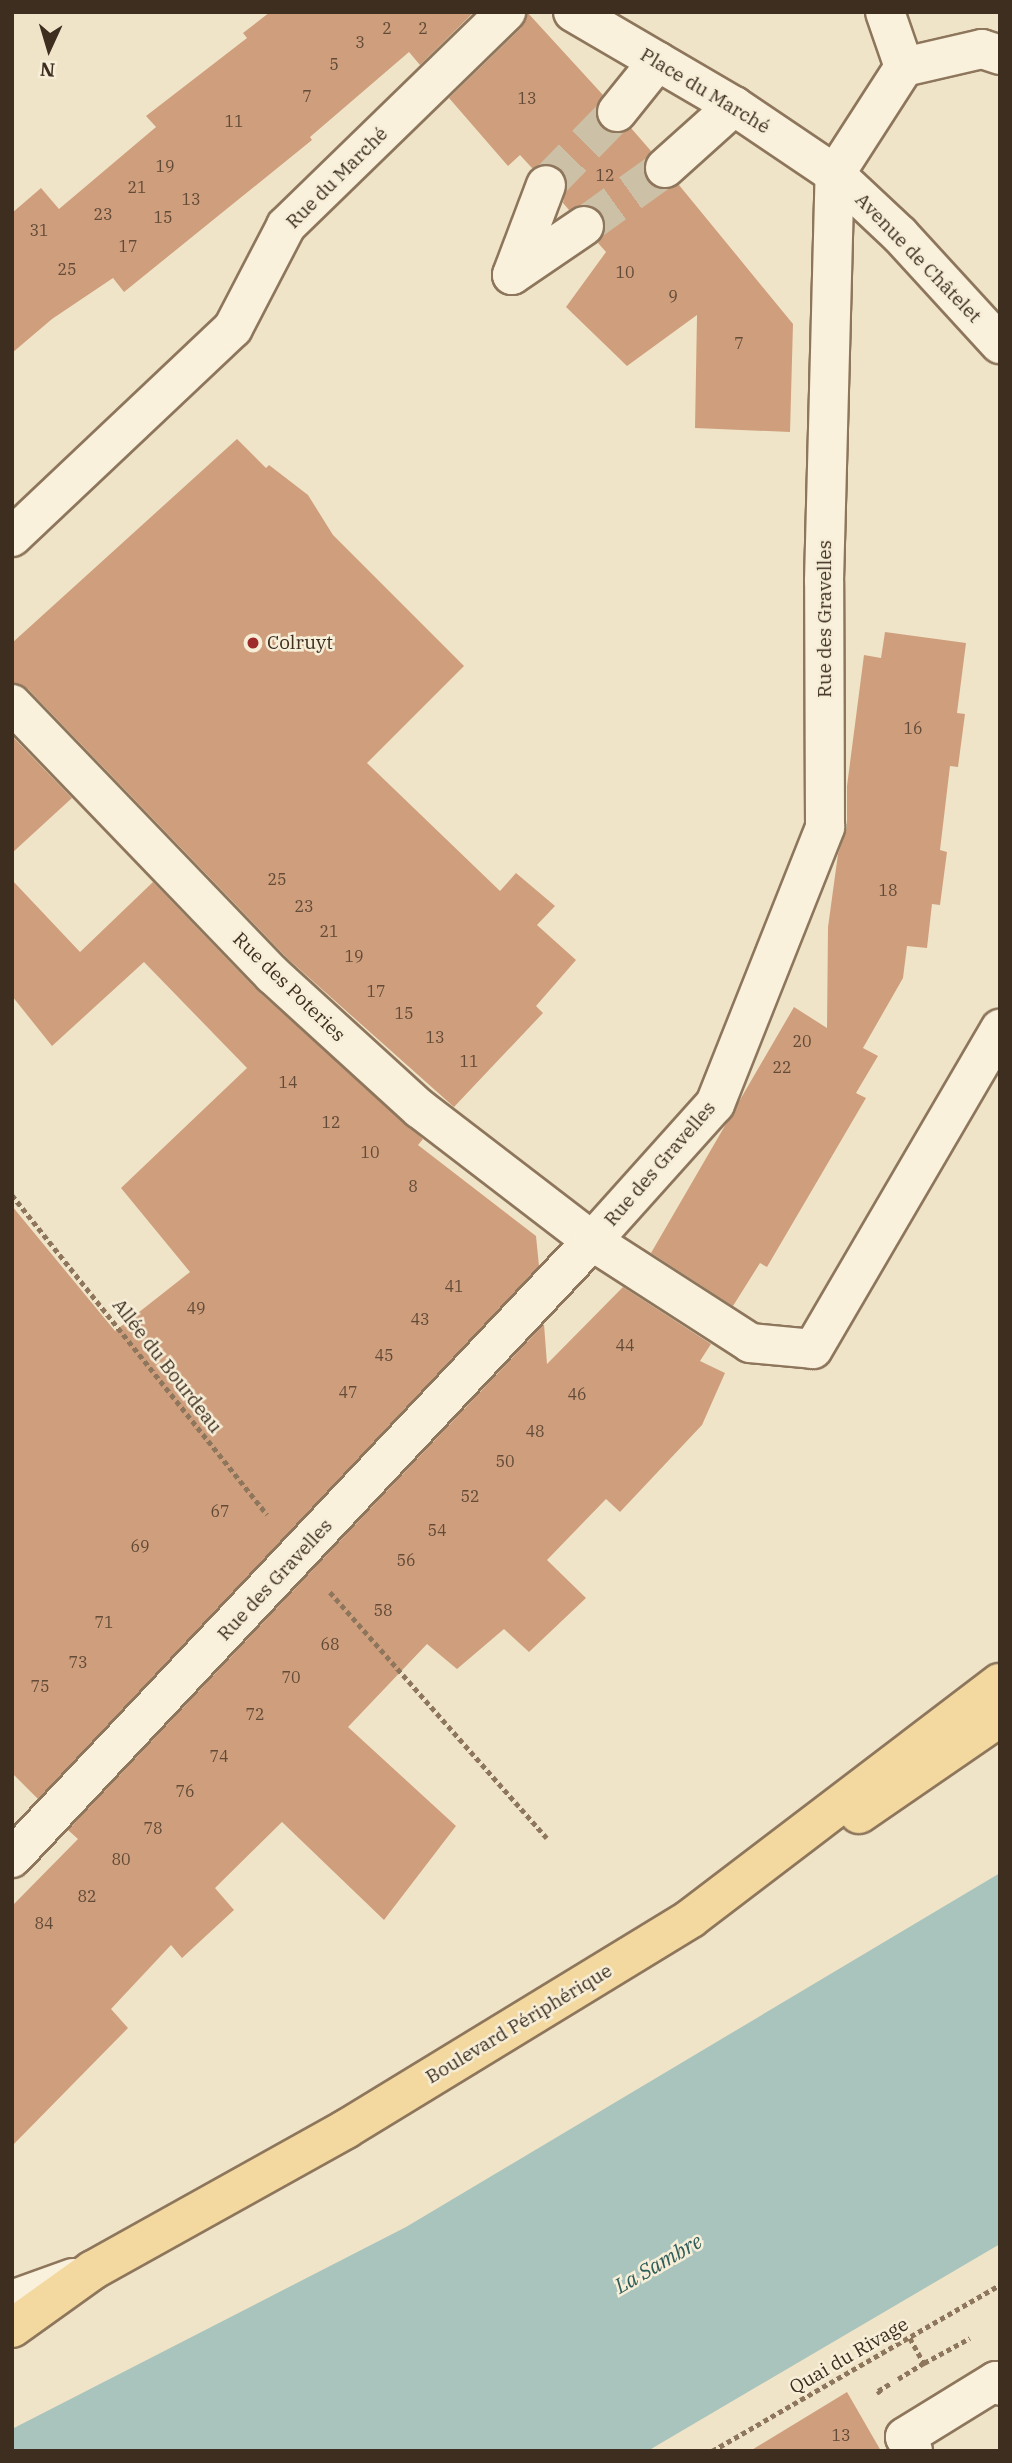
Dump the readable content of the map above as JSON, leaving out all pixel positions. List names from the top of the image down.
{
  "streets": {
    "main road": ["Boulevard Périphérique"],
    "street": [
      "Place du Marché",
      "Rue du Marché",
      "Avenue de Châtelet",
      "Rue des Gravelles",
      "Rue des Poteries"
    ],
    "path": ["Allée du Bourdeau", "Quai du Rivage"]
  },
  "crossings": [
    ["Place du Marché", "Avenue de Châtelet"],
    ["Place du Marché", "Rue des Gravelles"],
    ["Avenue de Châtelet", "Rue des Gravelles"],
    ["Rue des Gravelles", "Rue des Poteries"],
    ["Rue des Gravelles", "Allée du Bourdeau"]
  ],
  "water": ["La Sambre"],
  "places": ["Colruyt"],
  "house_numbers": [
    "2",
    "2",
    "3",
    "5",
    "7",
    "13",
    "11",
    "19",
    "12",
    "21",
    "13",
    "23",
    "15",
    "31",
    "17",
    "25",
    "10",
    "9",
    "7",
    "16",
    "25",
    "18",
    "23",
    "21",
    "19",
    "17",
    "15",
    "13",
    "20",
    "11",
    "22",
    "14",
    "12",
    "10",
    "8",
    "41",
    "49",
    "43",
    "44",
    "45",
    "47",
    "46",
    "48",
    "50",
    "52",
    "67",
    "54",
    "69",
    "56",
    "58",
    "71",
    "68",
    "73",
    "70",
    "75",
    "72",
    "74",
    "76",
    "78",
    "80",
    "82",
    "84",
    "13"
  ],
  "north": "bottom"
}
